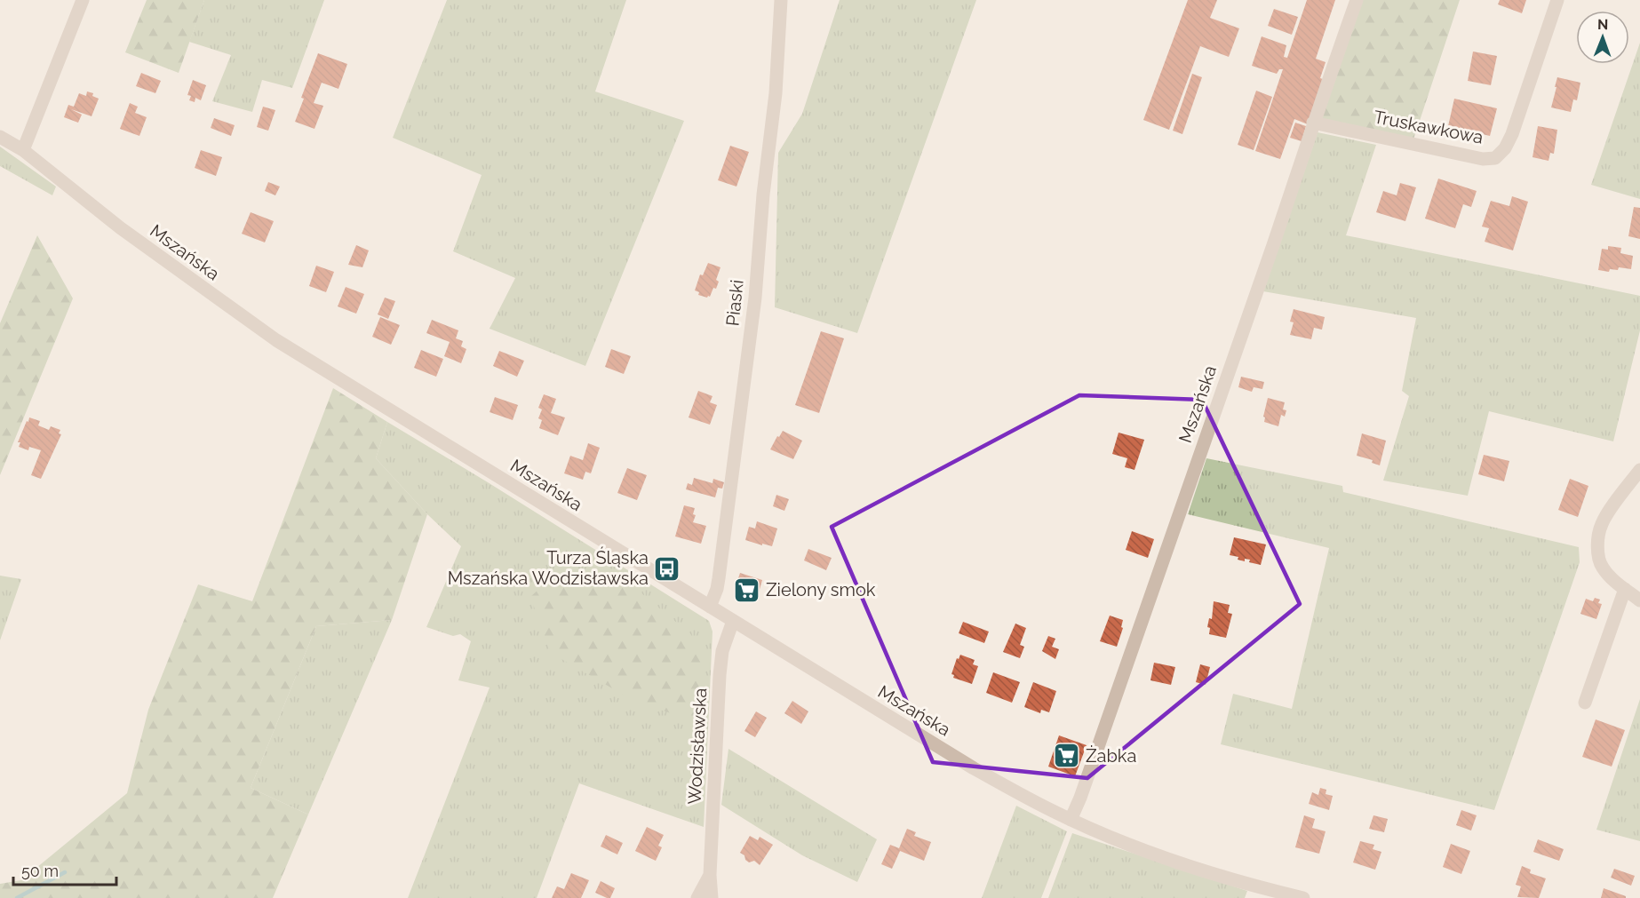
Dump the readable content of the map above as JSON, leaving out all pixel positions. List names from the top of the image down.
{
  "streets": {
    "street": [
      "Truskawkowa",
      "Mszańska",
      "Piaski",
      "Wodzisławska"
    ]
  },
  "crossings": [
    ["Truskawkowa", "Mszańska"],
    ["Mszańska", "Piaski"],
    ["Mszańska", "Wodzisławska"]
  ],
  "places": {
    "bus stop": ["Turza Śląska Mszańska Wodzisławska"],
    "supermarket": ["Zielony smok", "Żabka"]
  },
  "scale_bar": "50 m",
  "north": "top"
}
